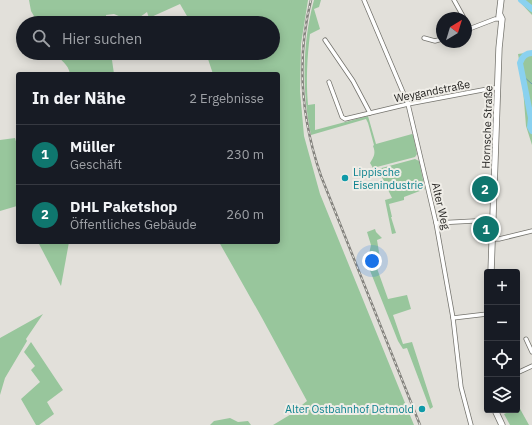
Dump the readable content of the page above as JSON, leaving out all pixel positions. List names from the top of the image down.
{
  "streets": {
    "main road": ["Hornsche Straße"],
    "street": ["Weygandstraße", "Alter Weg"]
  },
  "crossings": [
    ["Weygandstraße", "Hornsche Straße"],
    ["Weygandstraße", "Alter Weg"]
  ],
  "places": ["Lippische Eisenindustrie", "Alter Ostbahnhof Detmold"],
  "north": "top right",
  "page": {
    "search": "Hier suchen",
    "heading": ["In der Nähe", "2 Ergebnisse"],
    "list": [
      {
        "mark": "1",
        "name": "Müller",
        "note": "Geschäft",
        "value": "230 m"
      },
      {
        "mark": "2",
        "name": "DHL Paketshop",
        "note": "Öffentliches Gebäude",
        "value": "260 m"
      }
    ],
    "pins": ["2", "1"],
    "map_buttons": ["+", "−"]
  }
}
